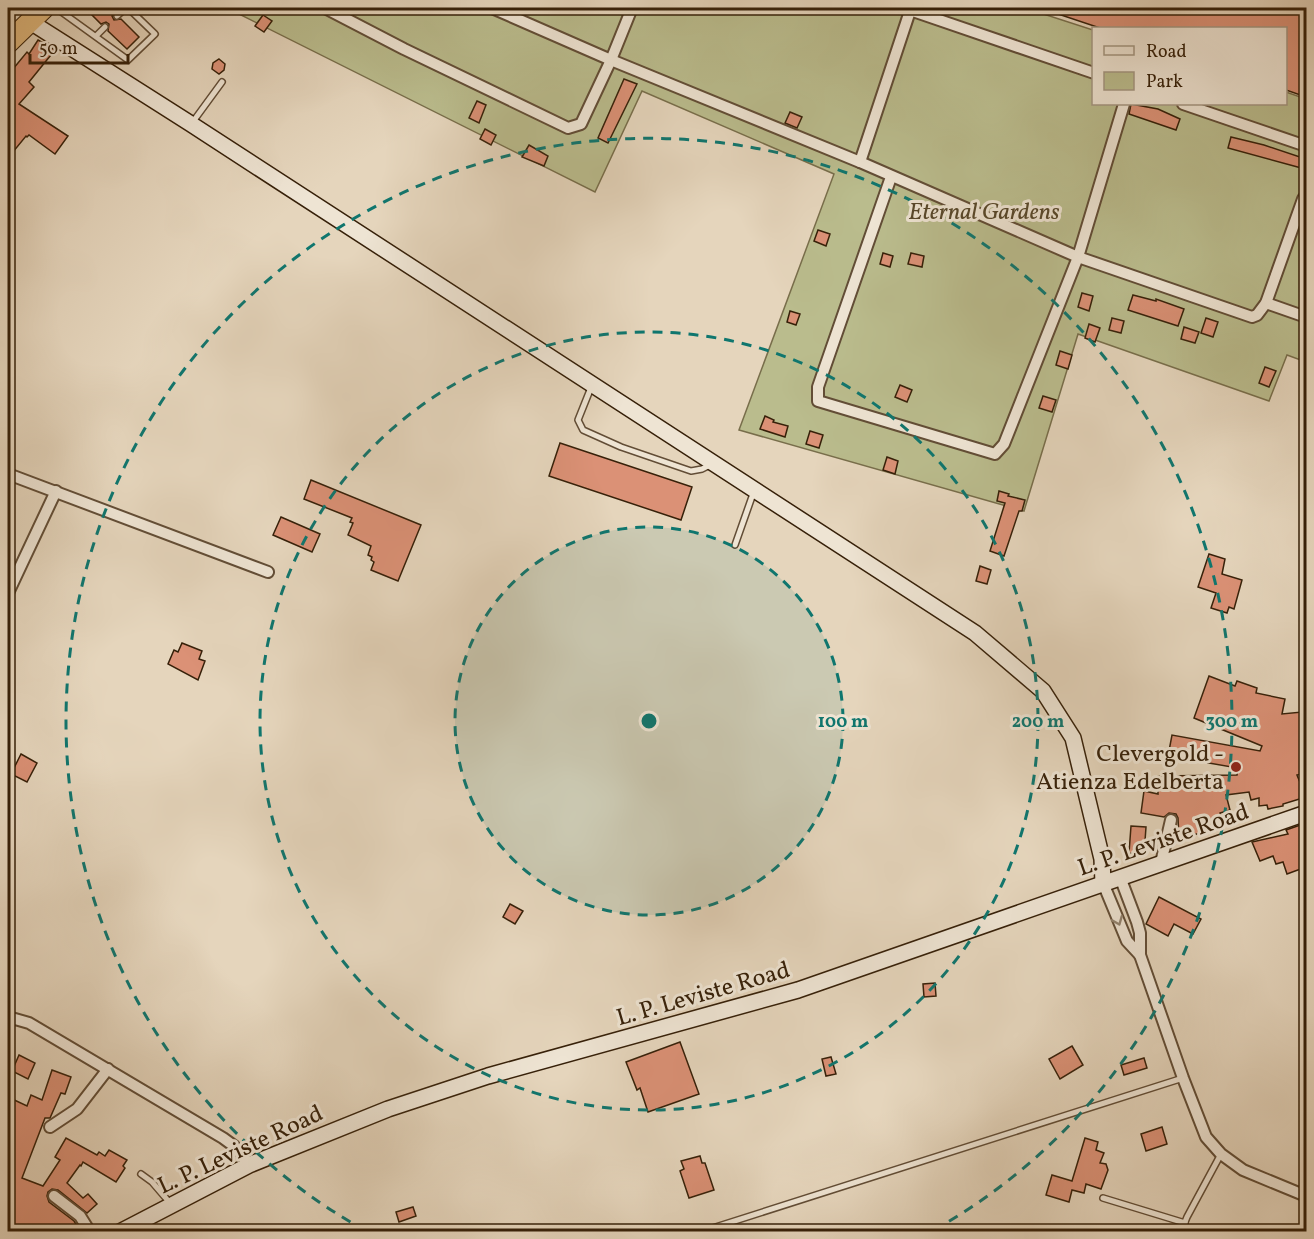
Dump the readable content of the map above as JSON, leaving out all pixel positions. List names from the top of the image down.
{
  "streets": {
    "street": ["L. P. Leviste Road"]
  },
  "parks": ["Eternal Gardens"],
  "places": ["Clevergold - Atienza Edelberta"],
  "legend": ["Road", "Park"],
  "scale_bar": "50 m",
  "rings": ["100 m", "200 m", "300 m"]
}
